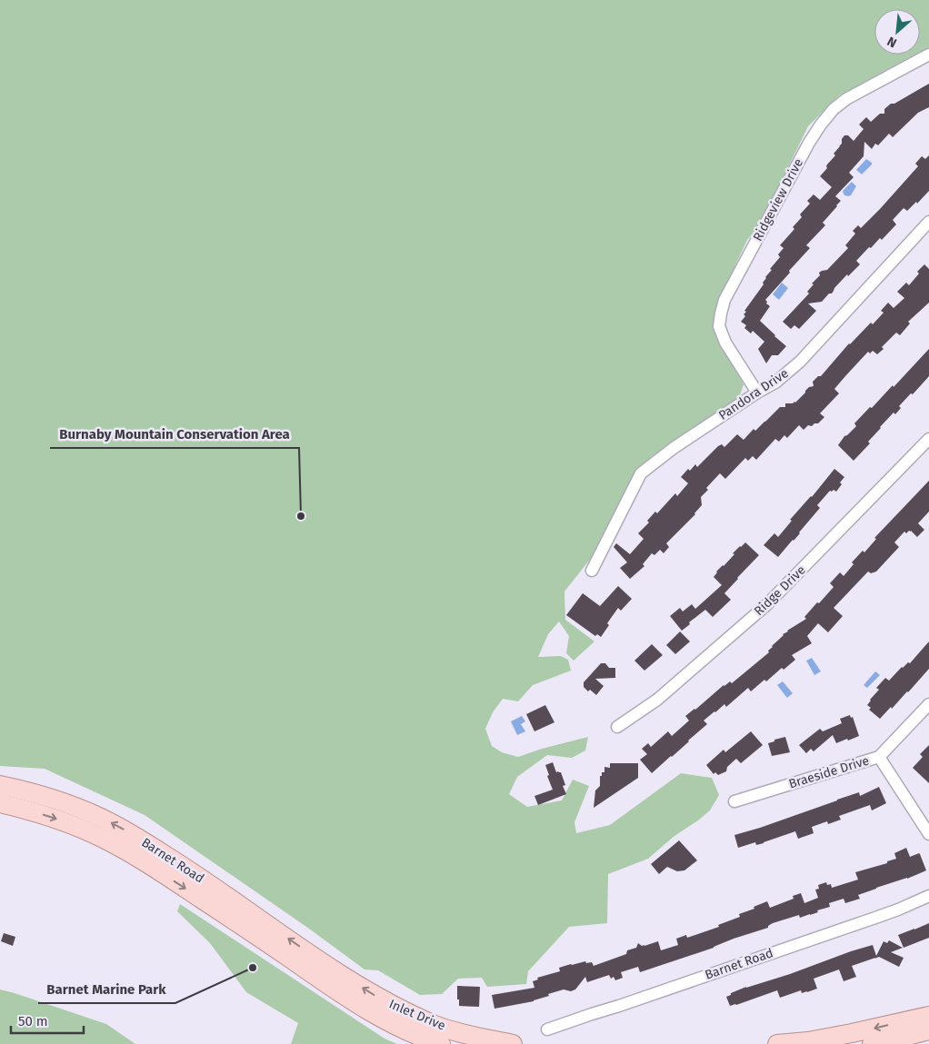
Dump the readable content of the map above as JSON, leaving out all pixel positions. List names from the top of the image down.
{
  "streets": {
    "main road": ["Barnet Road", "Inlet Drive"],
    "street": [
      "Ridgeview Drive",
      "Pandora Drive",
      "Ridge Drive",
      "Braeside Drive"
    ]
  },
  "crossings": [
    ["Ridgeview Drive", "Pandora Drive"],
    ["Barnet Road", "Inlet Drive"]
  ],
  "places": ["Burnaby Mountain Conservation Area", "Barnet Marine Park"],
  "scale_bar": "50 m",
  "north": "bottom left"
}
